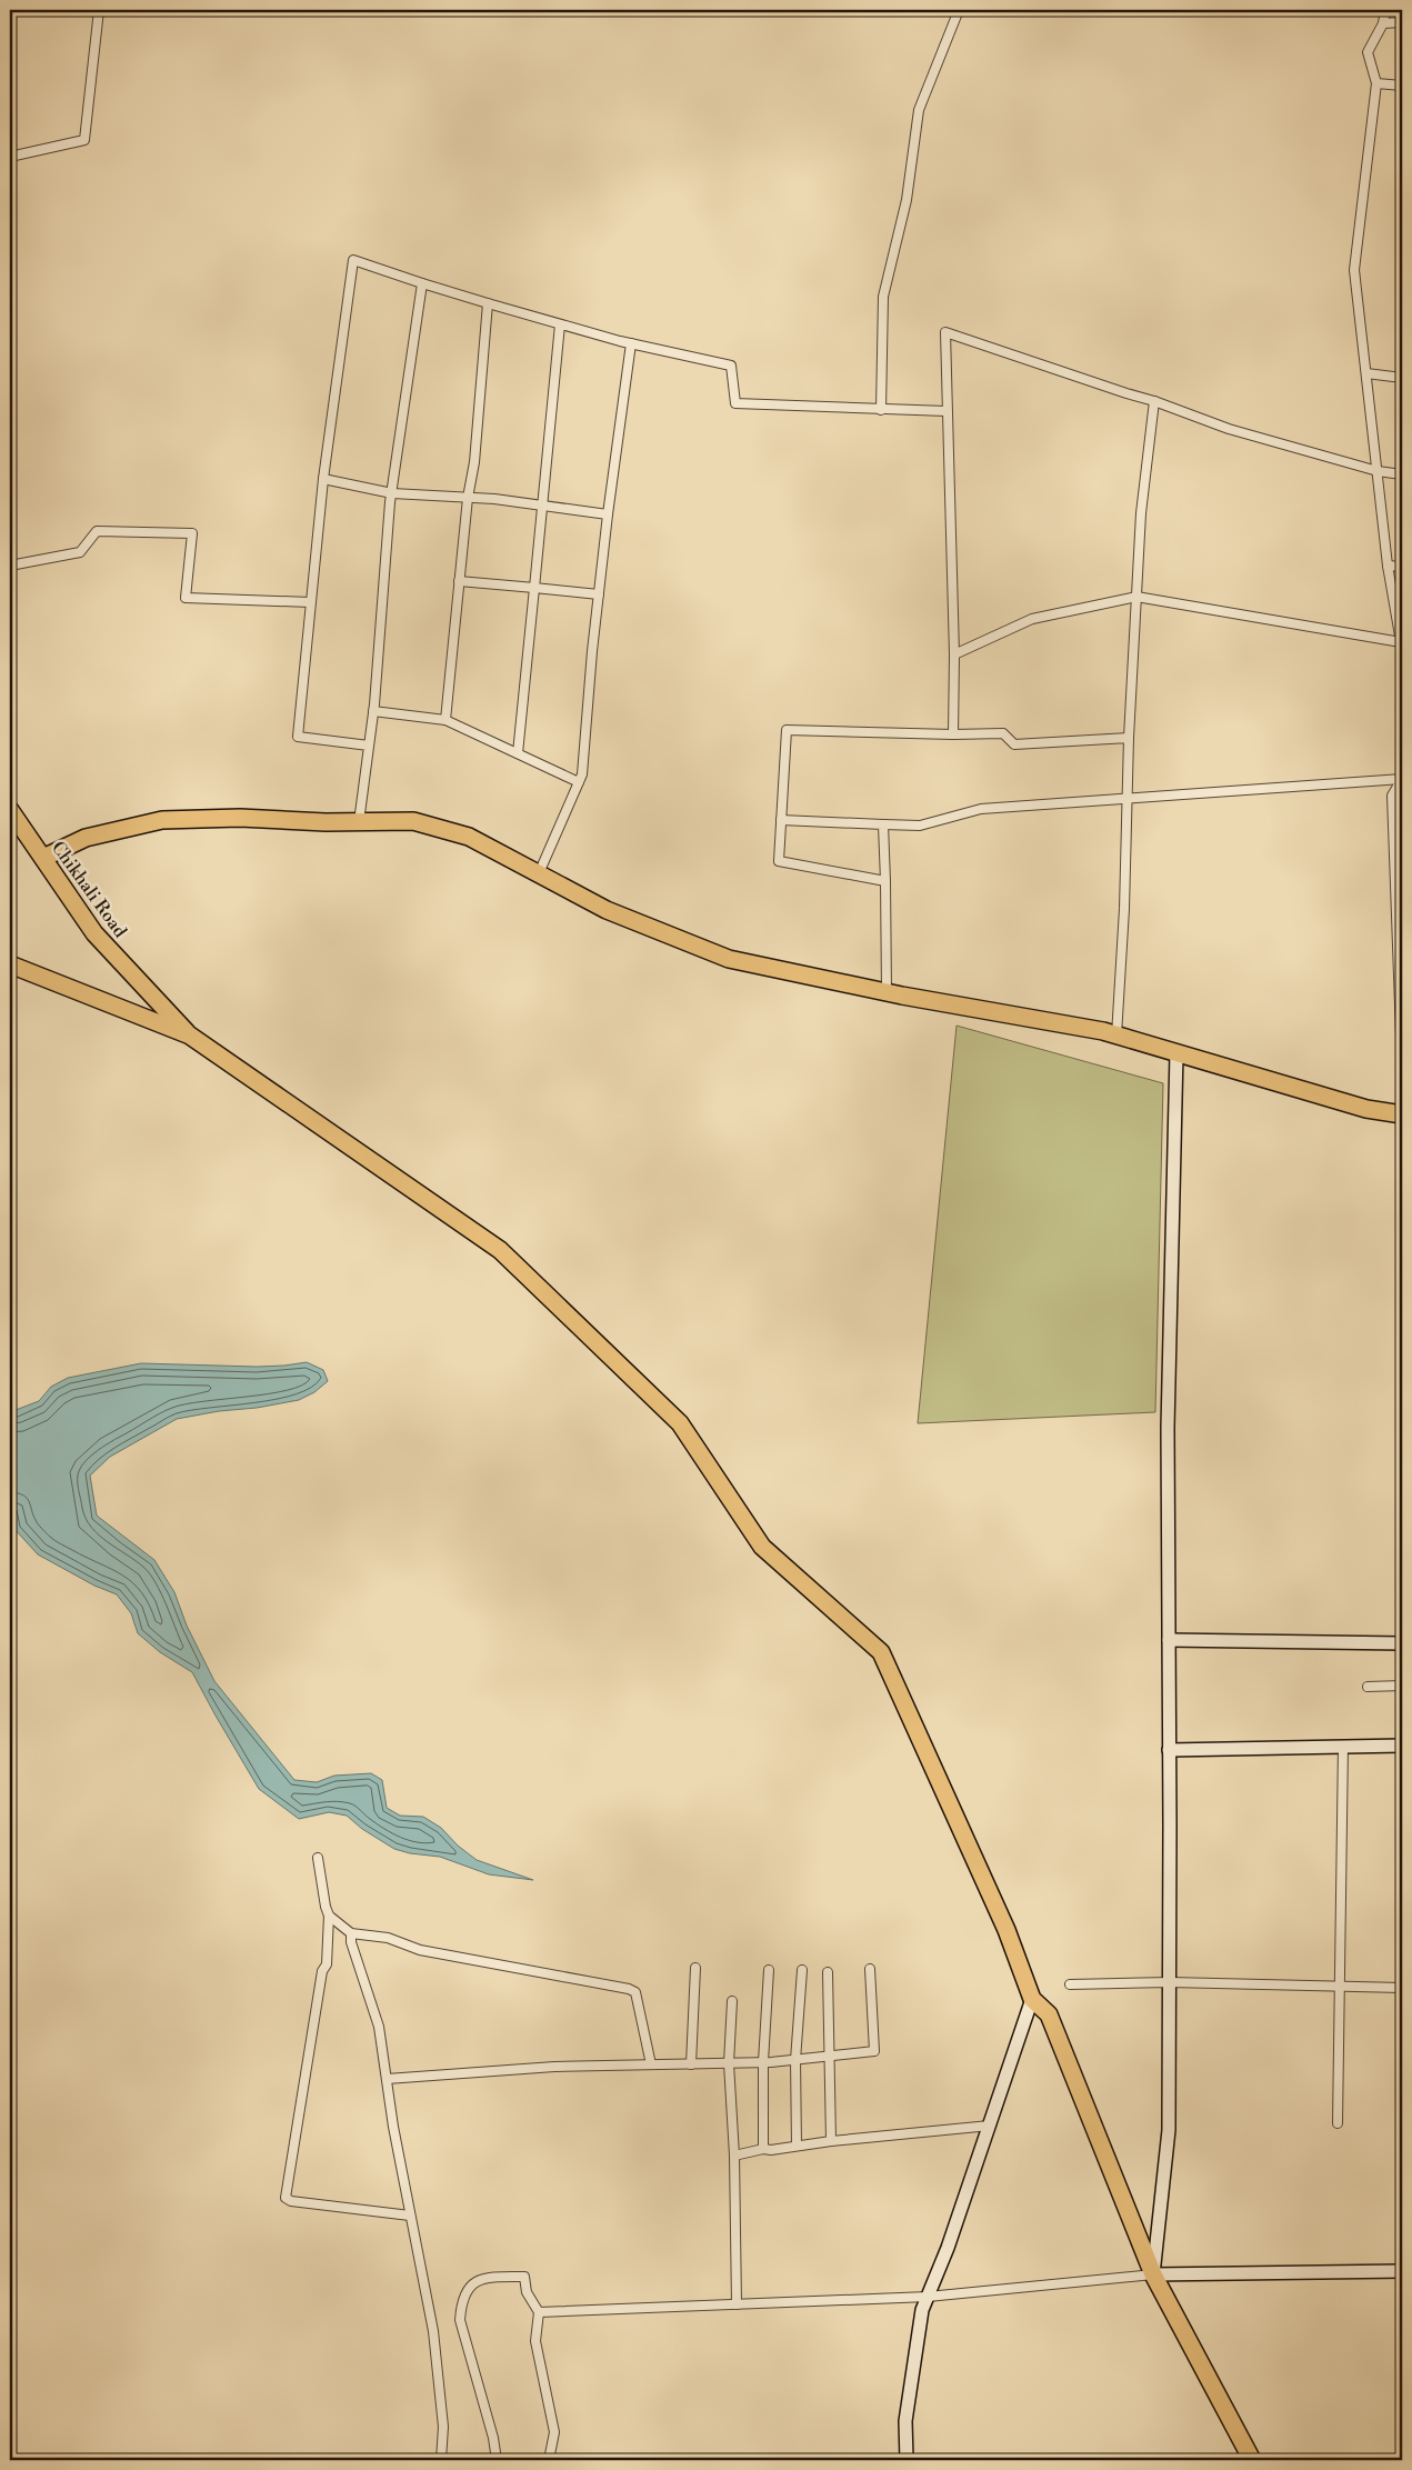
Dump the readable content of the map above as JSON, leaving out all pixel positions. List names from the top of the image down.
{
  "streets": {
    "highway": ["Chikhali Road"]
  }
}
